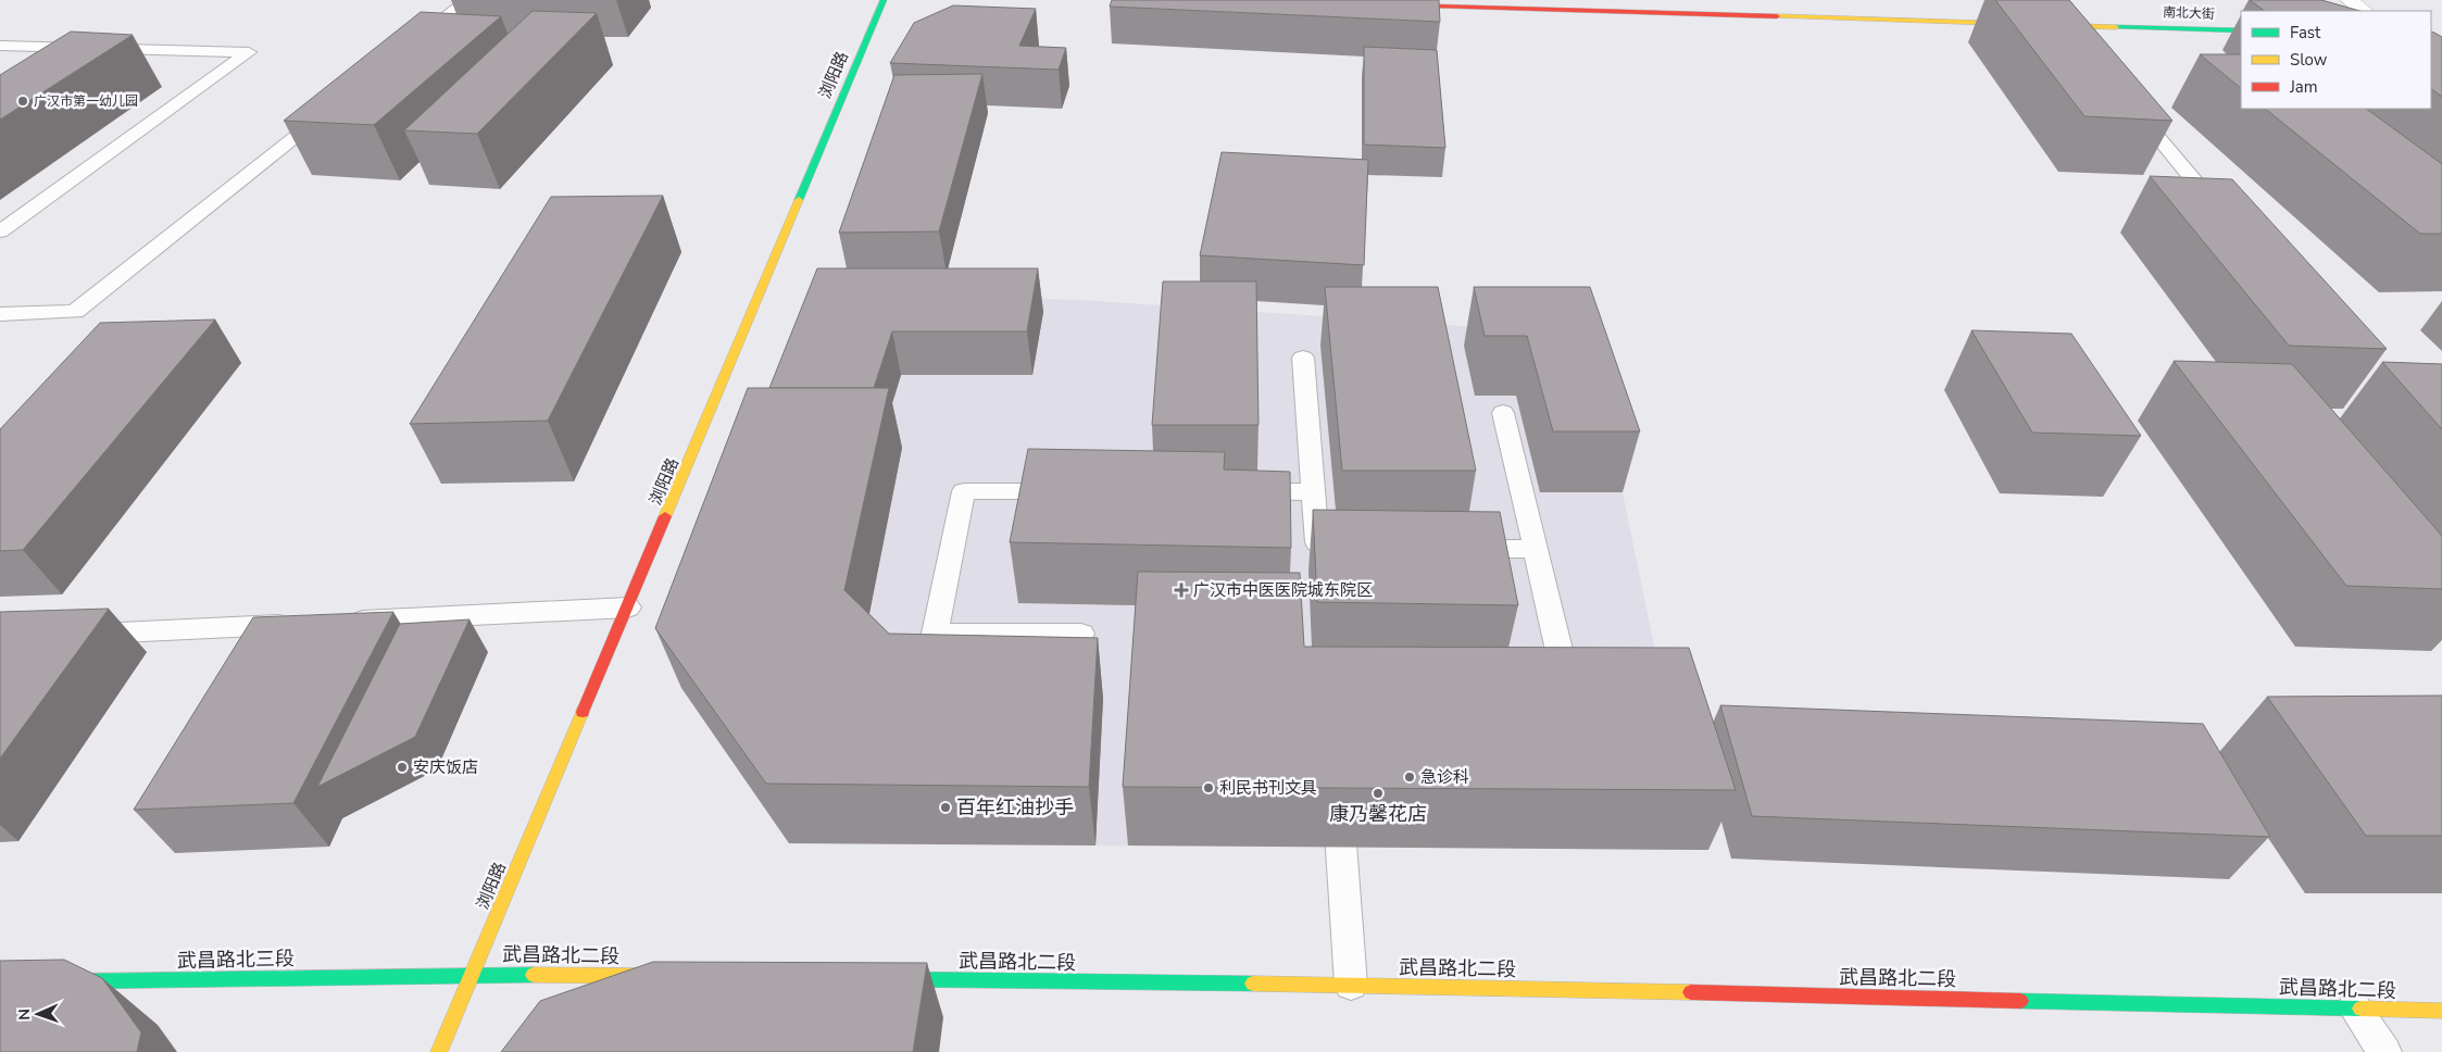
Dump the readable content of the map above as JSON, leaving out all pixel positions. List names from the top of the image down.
{
  "streets": {
    "street": [
      "南北大街",
      "浏阳路",
      "武昌路北二段",
      "武昌路北三段"
    ]
  },
  "crossings": [
    ["浏阳路", "武昌路北二段"],
    ["浏阳路", "武昌路北三段"],
    ["武昌路北二段", "武昌路北三段"]
  ],
  "places": {
    "other": [
      "广汉市第一幼儿园",
      "安庆饭店",
      "急诊科",
      "利民书刊文具",
      "康乃馨花店",
      "百年红油抄手"
    ],
    "health": ["广汉市中医医院城东院区"]
  },
  "legend": ["Fast", "Slow", "Jam"],
  "north": "left"
}
